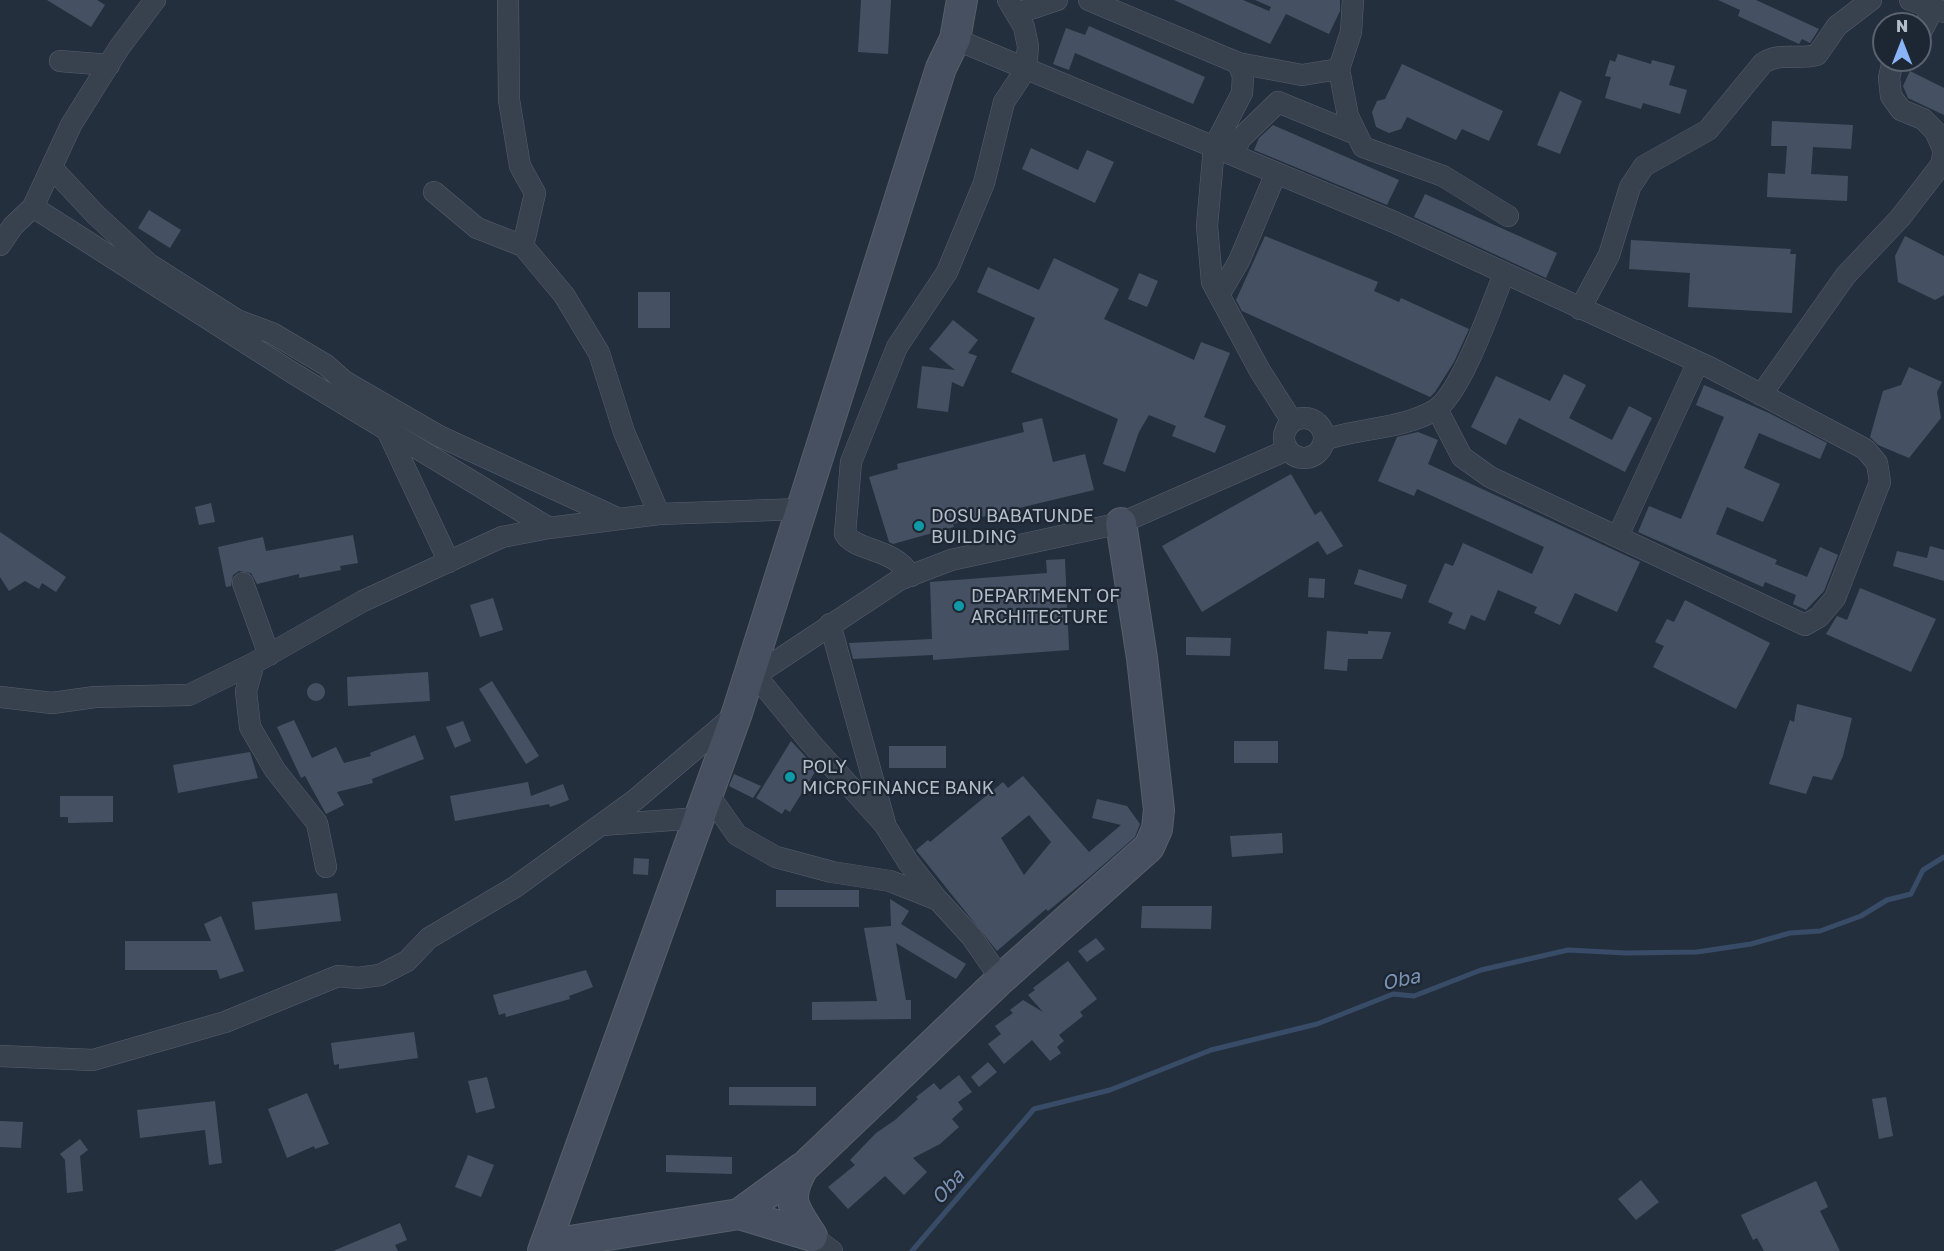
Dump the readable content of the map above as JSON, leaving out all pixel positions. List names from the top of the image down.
{
  "water": ["Oba"],
  "places": ["DOSU BABATUNDE BUILDING", "DEPARTMENT OF ARCHITECTURE", "POLY MICROFINANCE BANK"],
  "north": "top"
}
